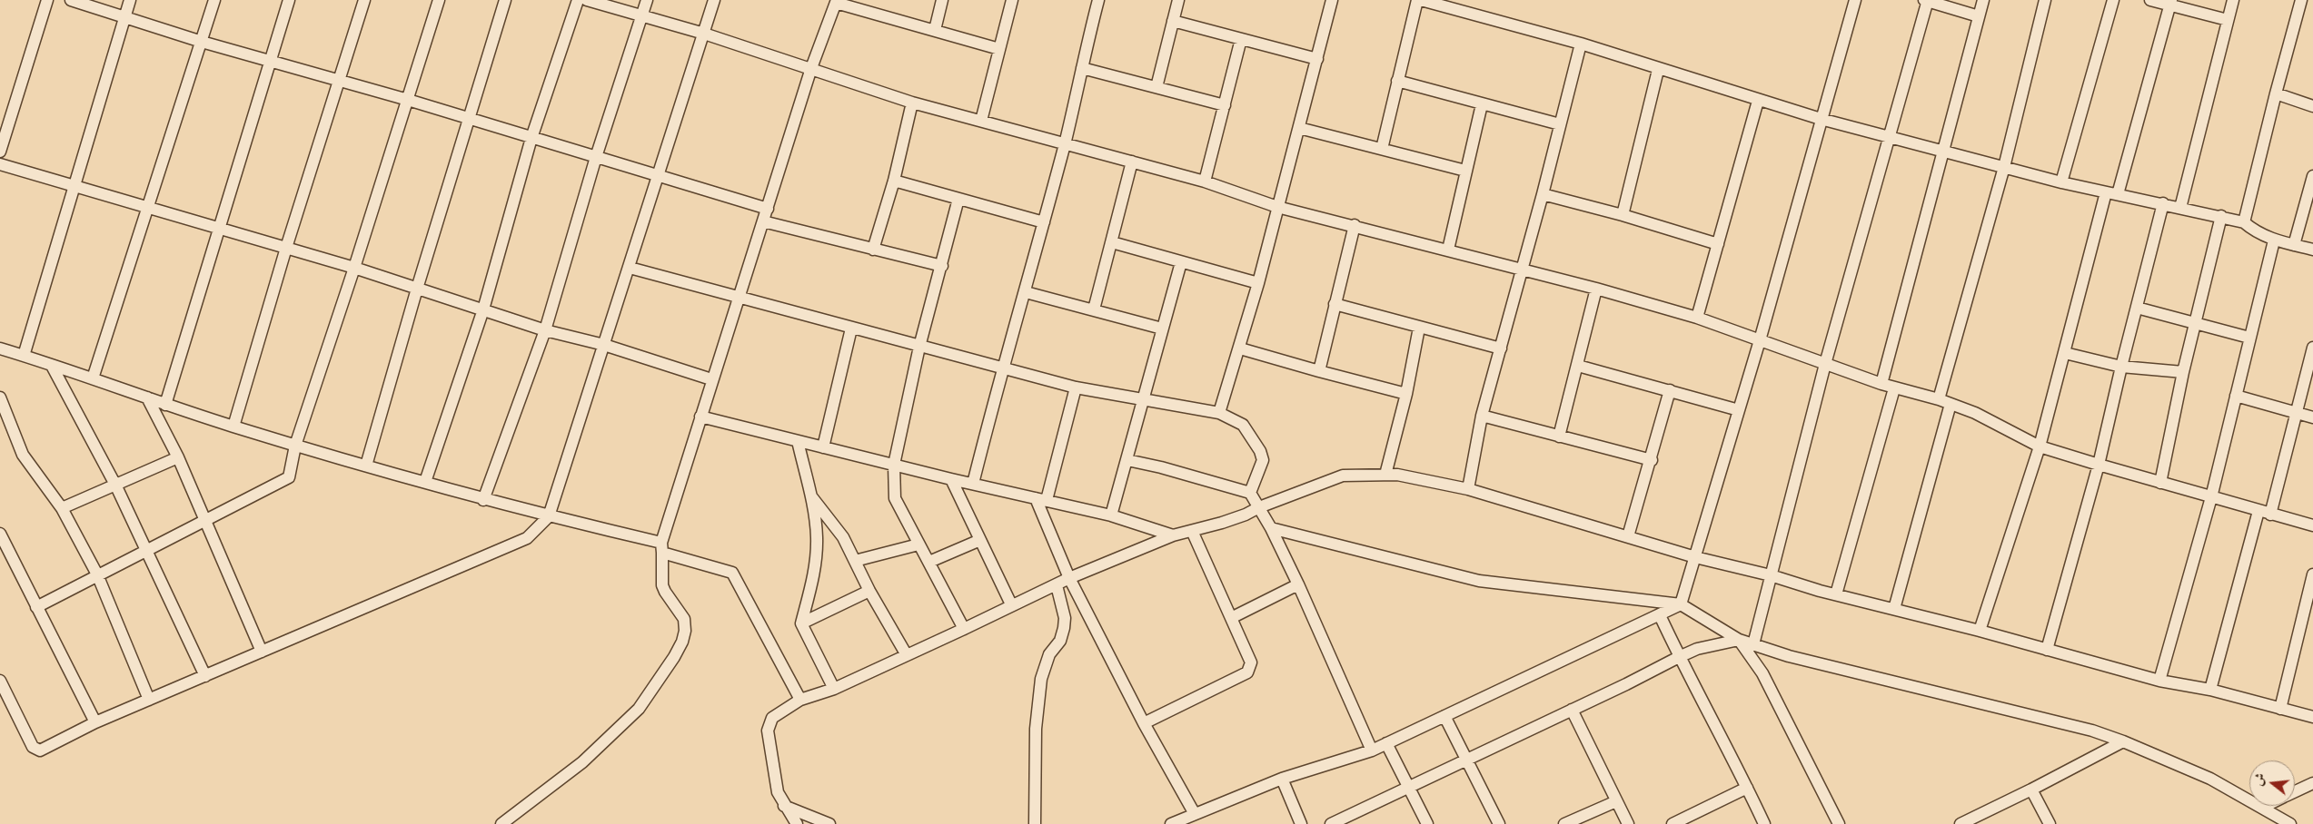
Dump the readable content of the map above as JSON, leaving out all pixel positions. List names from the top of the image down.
{
  "north": "left"
}
